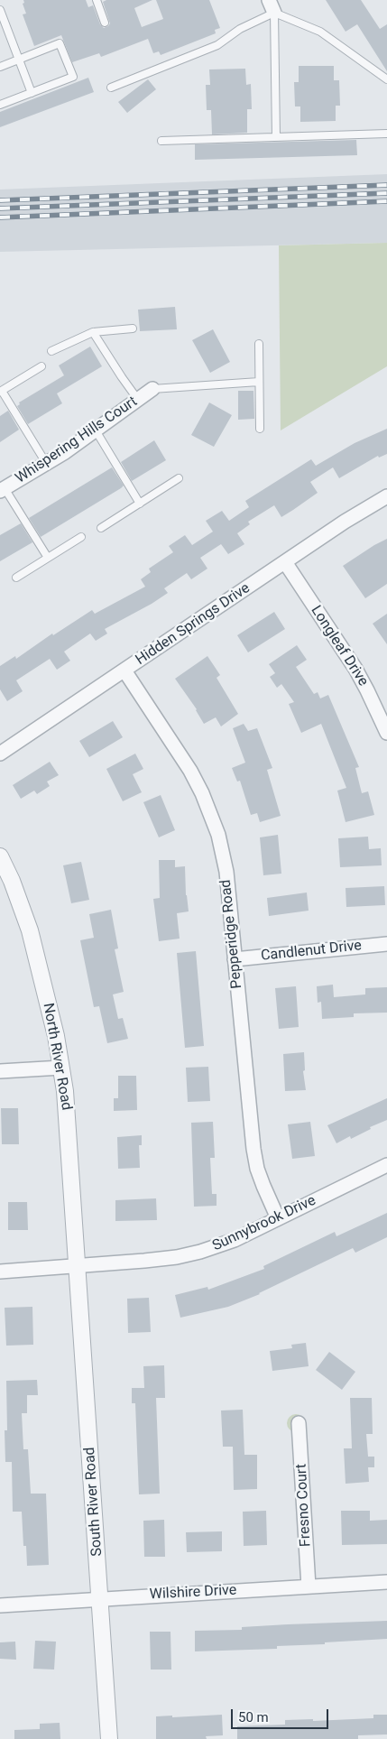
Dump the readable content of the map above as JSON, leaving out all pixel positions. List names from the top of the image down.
{
  "streets": {
    "street": [
      "Whispering Hills Court",
      "Hidden Springs Drive",
      "Longleaf Drive",
      "Pepperidge Road",
      "Candlenut Drive",
      "North River Road",
      "Sunnybrook Drive",
      "South River Road",
      "Fresno Court",
      "Wilshire Drive"
    ]
  },
  "crossings": [
    ["Hidden Springs Drive", "Longleaf Drive"],
    ["Hidden Springs Drive", "Pepperidge Road"],
    ["Pepperidge Road", "Candlenut Drive"],
    ["Pepperidge Road", "Sunnybrook Drive"],
    ["North River Road", "Sunnybrook Drive"],
    ["North River Road", "South River Road"],
    ["Sunnybrook Drive", "South River Road"],
    ["South River Road", "Wilshire Drive"],
    ["Fresno Court", "Wilshire Drive"]
  ],
  "scale_bar": "50 m"
}
